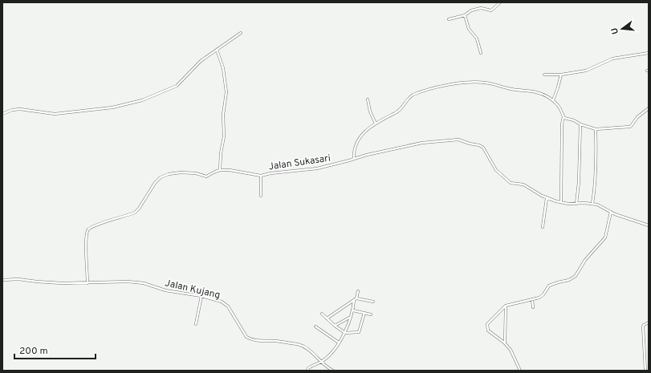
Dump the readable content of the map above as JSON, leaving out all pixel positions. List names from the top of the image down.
{
  "streets": {
    "street": ["Jalan Sukasari", "Jalan Kujang"]
  },
  "crossings": [
    ["Jalan Sukasari", "Jalan Kujang"]
  ],
  "scale_bar": "200 m",
  "north": "left"
}
